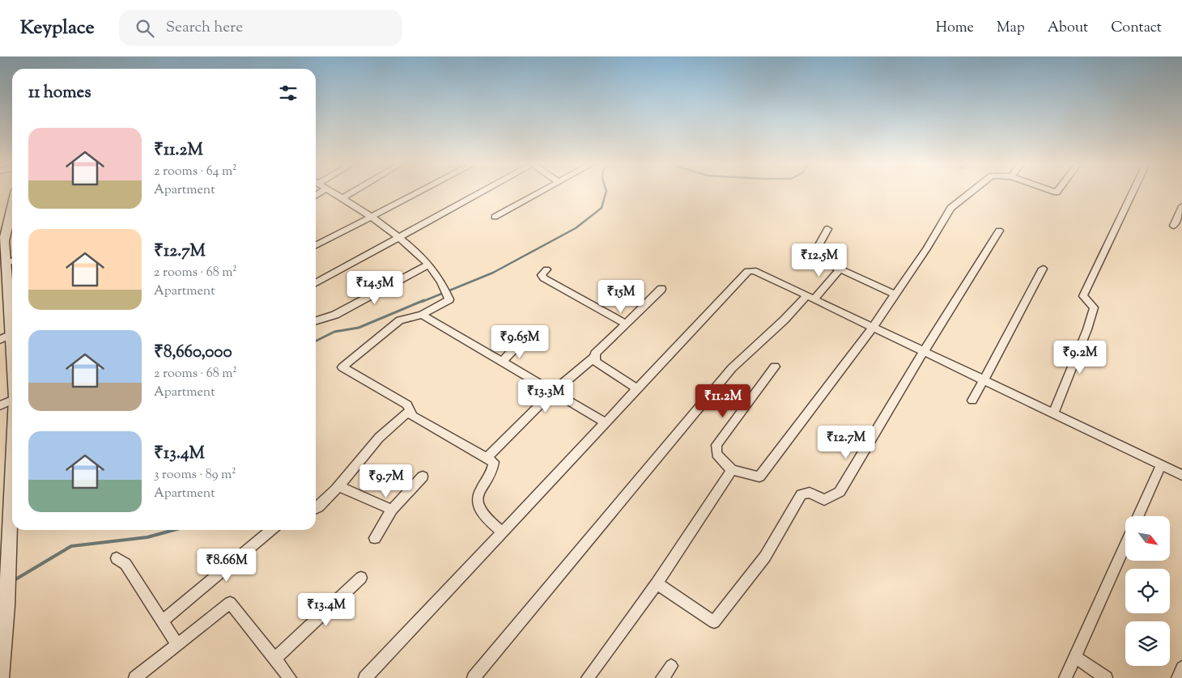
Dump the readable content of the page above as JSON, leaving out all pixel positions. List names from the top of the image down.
{
  "north": "bottom right",
  "page": {
    "header": "Keyplace",
    "search": "Search here",
    "nav": [
      "Home",
      "Map",
      "About",
      "Contact"
    ],
    "heading": "11 homes",
    "list": [
      {
        "name": "₹11.2M",
        "note": "2 rooms · 64 m² · Apartment"
      },
      {
        "name": "₹12.7M",
        "note": "2 rooms · 68 m² · Apartment"
      },
      {
        "name": "₹8,660,000",
        "note": "2 rooms · 68 m² · Apartment"
      },
      {
        "name": "₹13.4M",
        "note": "3 rooms · 89 m² · Apartment"
      }
    ],
    "price": [
      "₹12.5M",
      "₹14.5M",
      "₹15M",
      "₹9.65M",
      "₹9.2M",
      "₹13.3M",
      "₹11.2M",
      "₹12.7M",
      "₹9.7M",
      "₹8.66M",
      "₹13.4M"
    ]
  }
}
